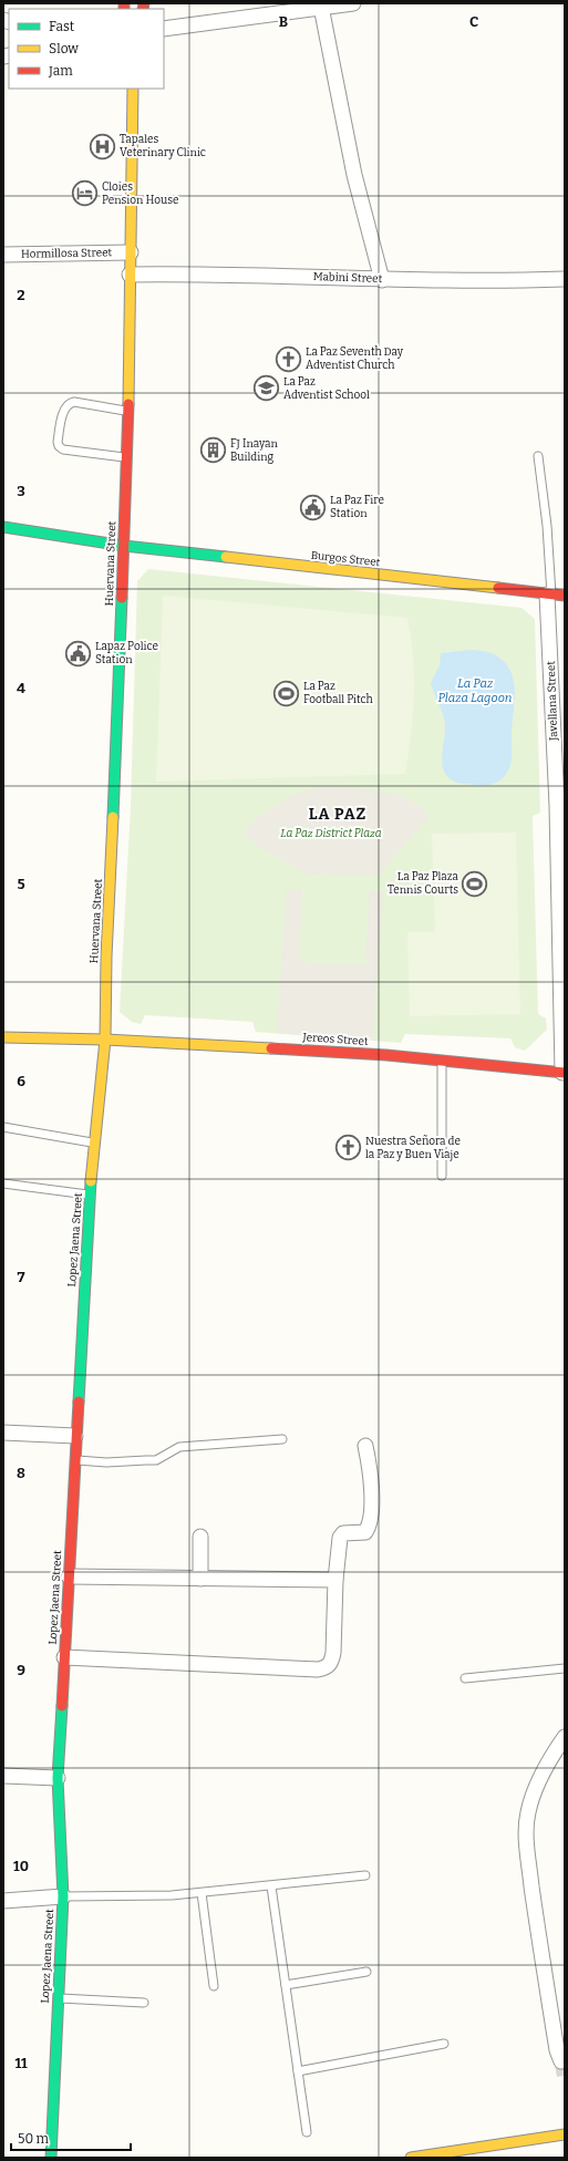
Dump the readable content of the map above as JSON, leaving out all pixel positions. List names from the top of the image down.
{
  "streets": {
    "main road": [
      "Burgos Street",
      "Huervana Street",
      "Jereos Street",
      "Lopez Jaena Street"
    ],
    "street": ["Hormillosa Street", "Mabini Street", "Javellana Street"]
  },
  "crossings": [
    ["Hormillosa Street", "Huervana Street"],
    ["Mabini Street", "Huervana Street"],
    ["Burgos Street", "Huervana Street"],
    ["Burgos Street", "Javellana Street"],
    ["Huervana Street", "Jereos Street"],
    ["Huervana Street", "Lopez Jaena Street"],
    ["Javellana Street", "Jereos Street"],
    ["Jereos Street", "Lopez Jaena Street"]
  ],
  "districts": ["LA PAZ"],
  "water": ["La Paz Plaza Lagoon"],
  "parks": ["La Paz District Plaza"],
  "places": {
    "hospital": ["Tapales Veterinary Clinic"],
    "hotel": ["Cloies Pension House"],
    "church": ["La Paz Seventh Day Adventist Church", "Nuestra Señora de la Paz y Buen Viaje"],
    "school or university": ["La Paz Adventist School"],
    "building": ["FJ Inayan Building"],
    "public building": ["La Paz Fire Station", "Lapaz Police Station"],
    "sports": ["La Paz Football Pitch", "La Paz Plaza Tennis Courts"]
  },
  "legend": ["Fast", "Slow", "Jam"],
  "scale_bar": "50 m",
  "grid": {
    "columns": ["B", "C"],
    "rows": [
      "2",
      "3",
      "4",
      "5",
      "6",
      "7",
      "8",
      "9",
      "10",
      "11"
    ]
  }
}
